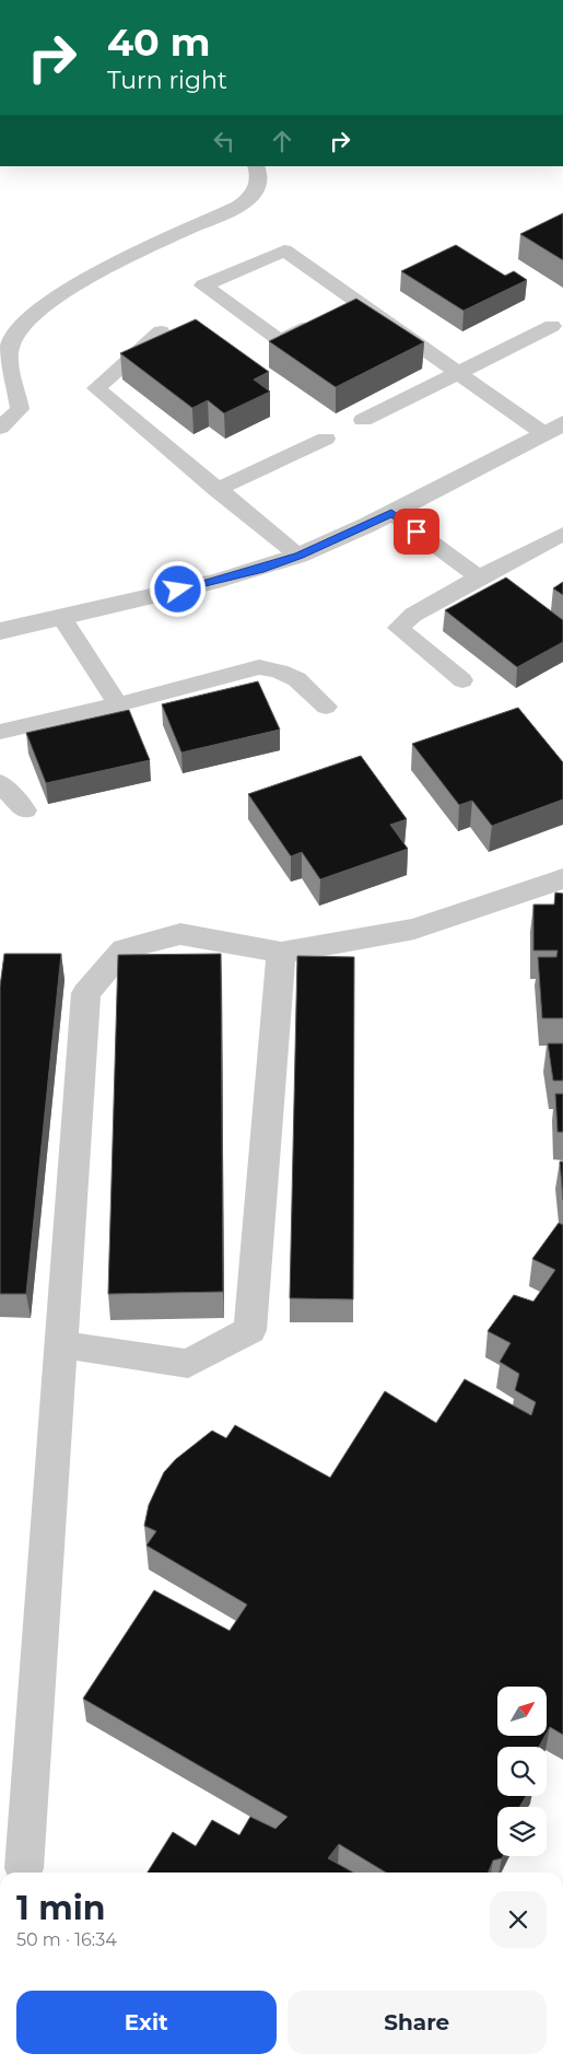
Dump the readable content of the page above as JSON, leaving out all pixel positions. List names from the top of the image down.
{
  "north": "top right",
  "page": {
    "turn": ["40 m", "Turn right"],
    "heading": ["1 min", "50 m · 16:34"],
    "buttons": ["Exit", "Share"]
  }
}
